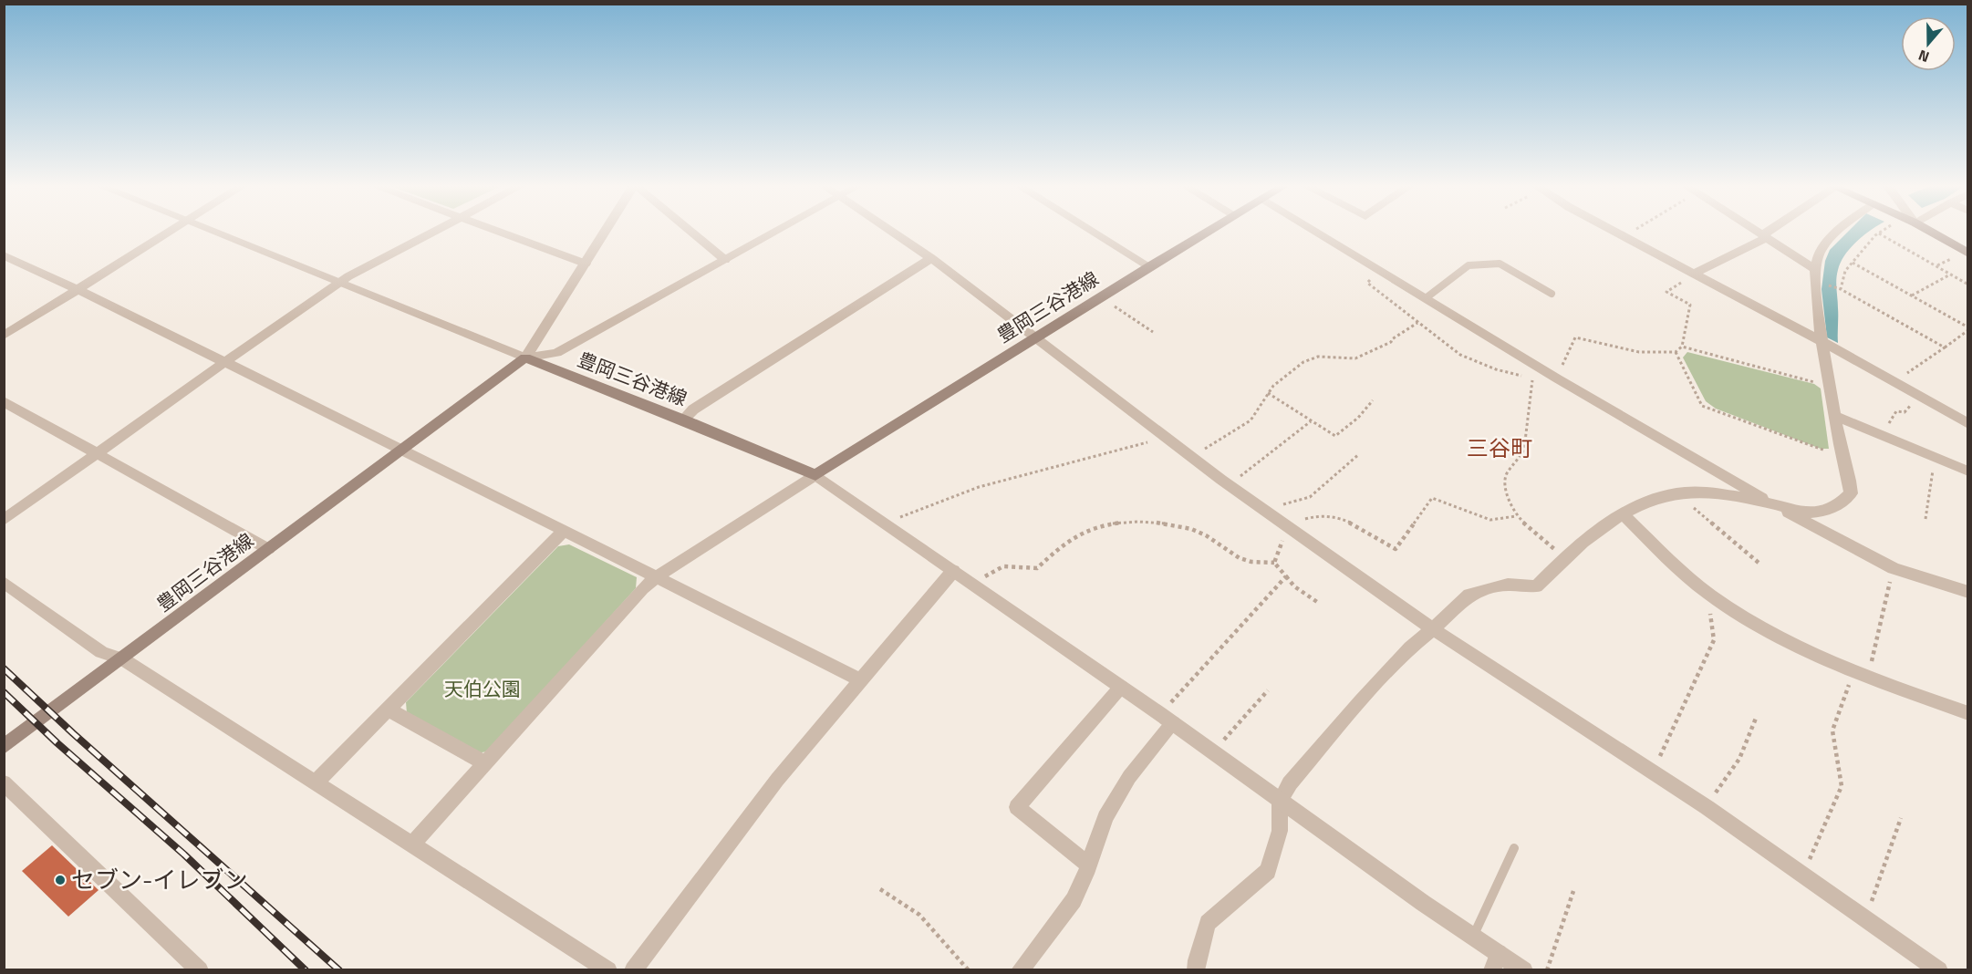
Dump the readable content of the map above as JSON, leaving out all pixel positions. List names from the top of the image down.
{
  "streets": {
    "main road": ["豊岡三谷港線"]
  },
  "districts": ["三谷町"],
  "parks": ["天伯公園"],
  "places": ["セブン-イレブン"],
  "north": "bottom"
}
